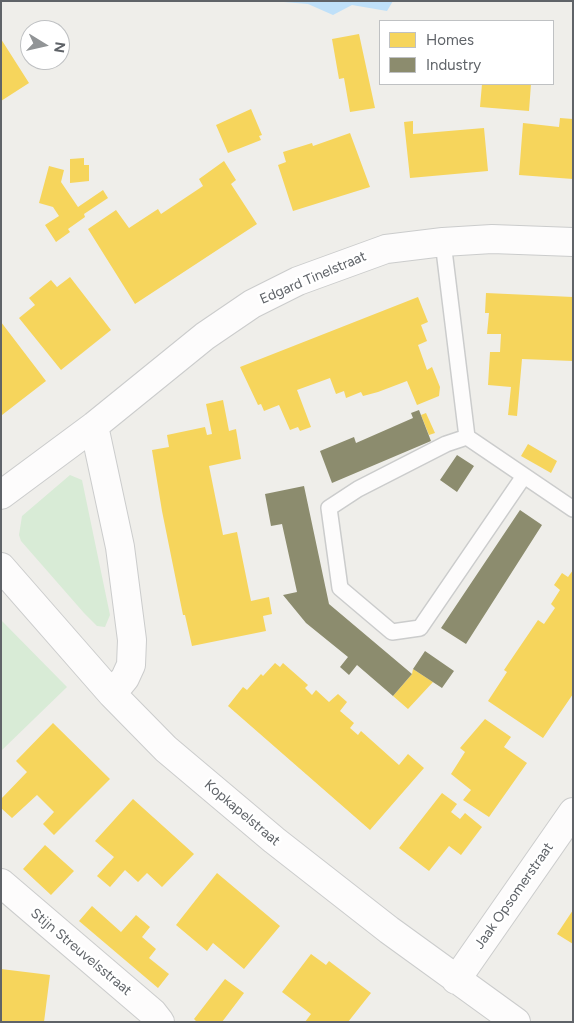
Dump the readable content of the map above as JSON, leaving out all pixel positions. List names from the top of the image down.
{
  "streets": {
    "street": [
      "Edgard Tinelstraat",
      "Kopkapelstraat",
      "Jaak Opsomerstraat",
      "Stijn Streuvelsstraat"
    ]
  },
  "crossings": [
    ["Kopkapelstraat", "Jaak Opsomerstraat"]
  ],
  "legend": ["Homes", "Industry"],
  "north": "right"
}
